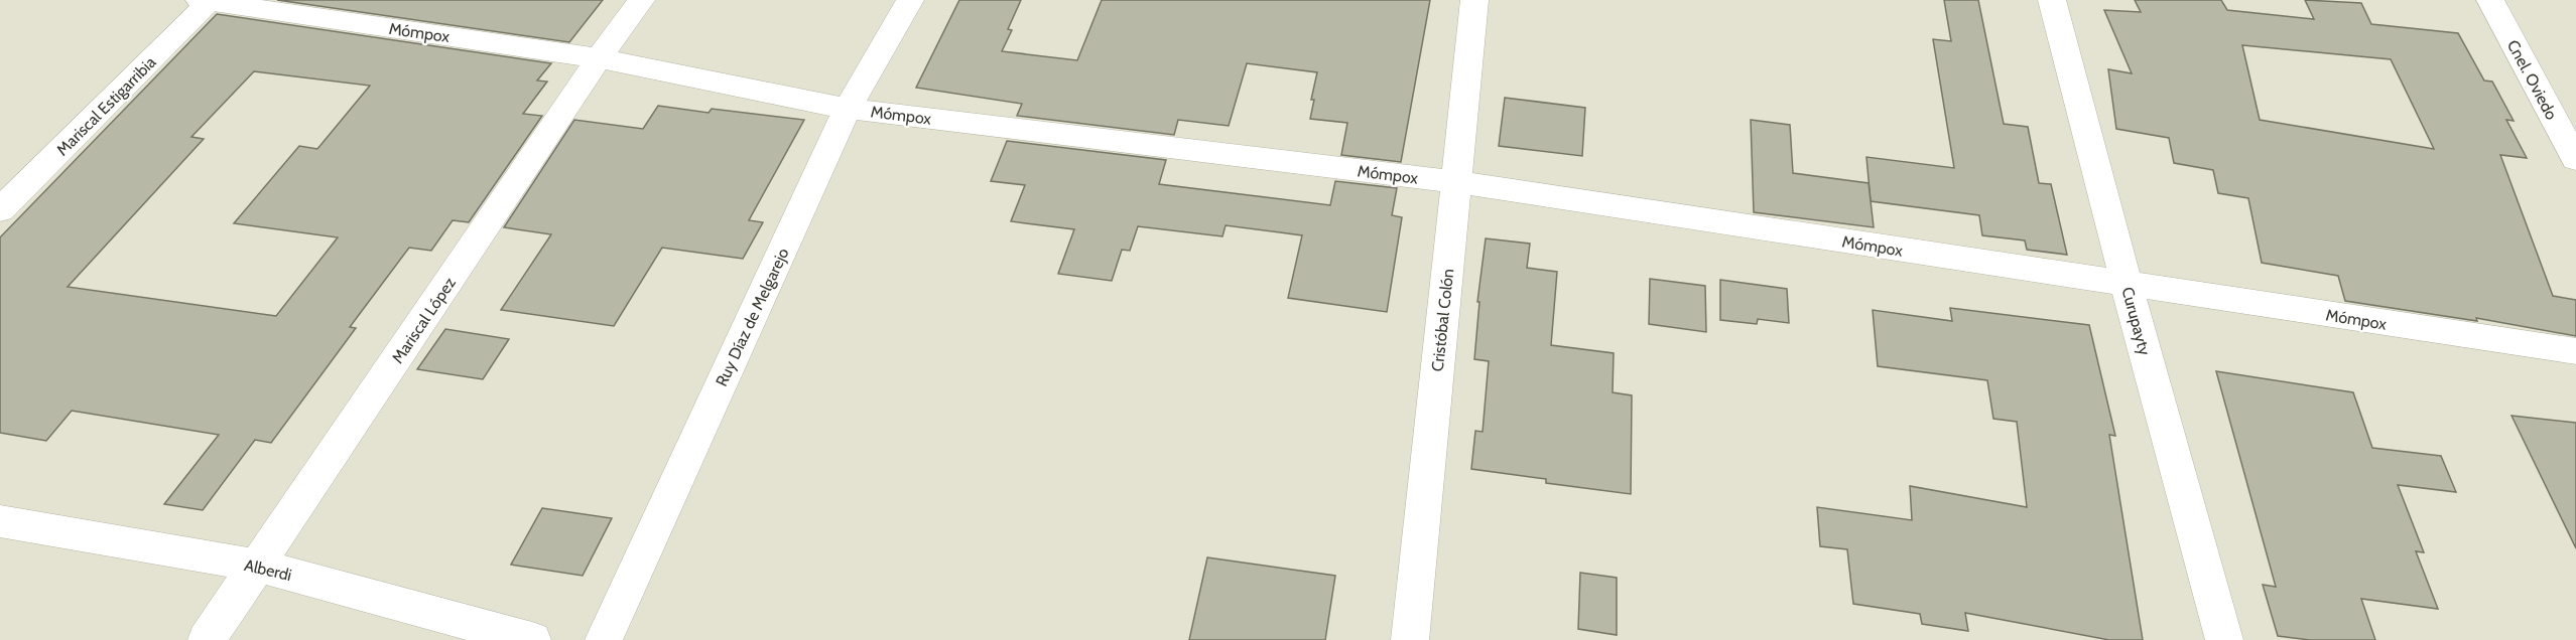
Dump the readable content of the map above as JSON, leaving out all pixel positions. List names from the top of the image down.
{
  "streets": {
    "street": [
      "Mómpox",
      "Cnel. Oviedo",
      "Mariscal Estigarribia",
      "Ruy Díaz de Melgarejo",
      "Mariscal López",
      "Cristóbal Colón",
      "Curupayty",
      "Alberdi"
    ]
  },
  "crossings": [
    ["Mómpox", "Mariscal Estigarribia"],
    ["Mómpox", "Ruy Díaz de Melgarejo"],
    ["Mómpox", "Mariscal López"],
    ["Mómpox", "Cristóbal Colón"],
    ["Mómpox", "Curupayty"],
    ["Mariscal López", "Alberdi"]
  ]
}
